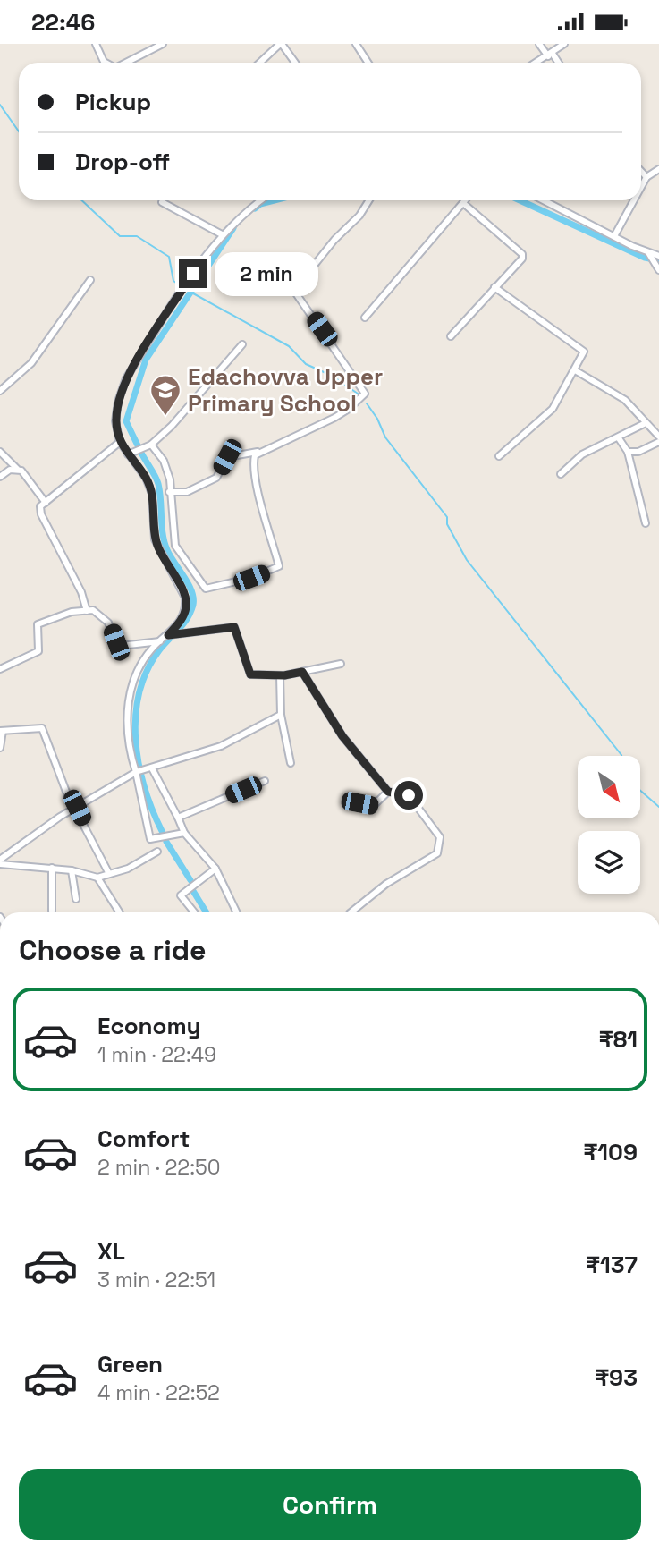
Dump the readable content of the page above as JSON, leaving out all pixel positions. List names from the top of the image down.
{
  "places": {
    "school or university": ["Edachovva Upper Primary School"]
  },
  "north": "bottom right",
  "page": {
    "status": "22:46",
    "banner": ["Pickup", "Drop-off"],
    "bubble": "2 min",
    "heading": "Choose a ride",
    "list": [
      {
        "name": "Economy",
        "note": "1 min · 22:49",
        "value": "₹81"
      },
      {
        "name": "Comfort",
        "note": "2 min · 22:50",
        "value": "₹109"
      },
      {
        "name": "XL",
        "note": "3 min · 22:51",
        "value": "₹137"
      },
      {
        "name": "Green",
        "note": "4 min · 22:52",
        "value": "₹93"
      }
    ],
    "buttons": "Confirm"
  }
}
